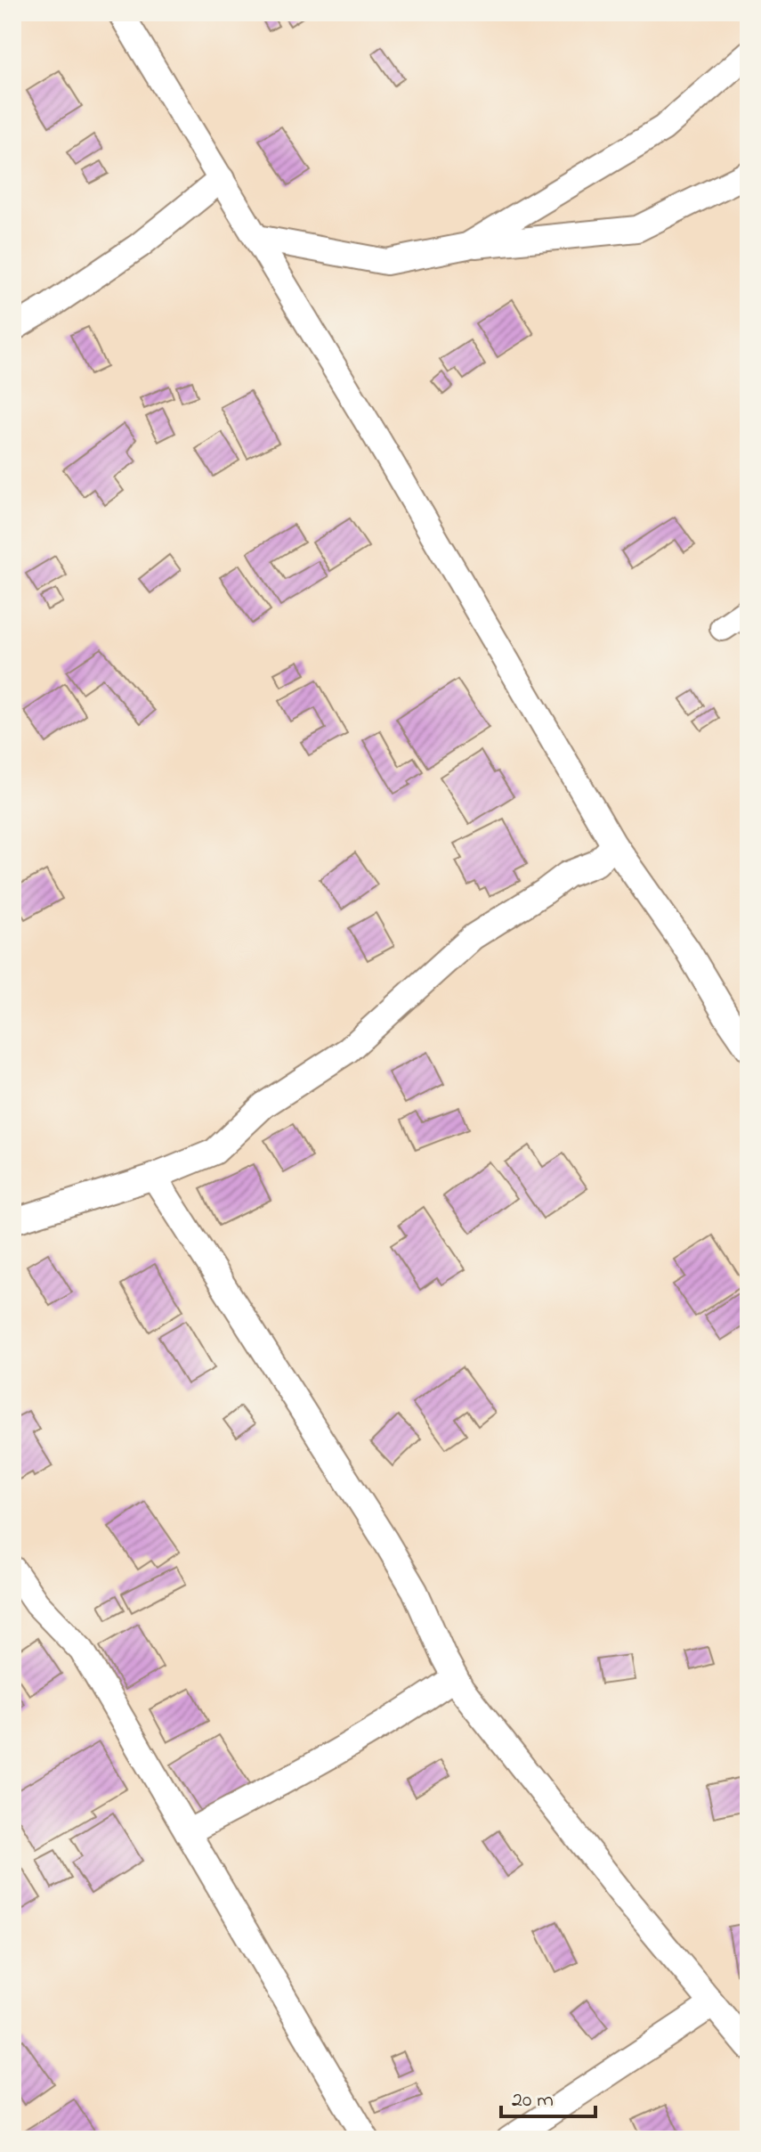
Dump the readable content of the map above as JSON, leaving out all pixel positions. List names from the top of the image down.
{
  "scale_bar": "20 m"
}
